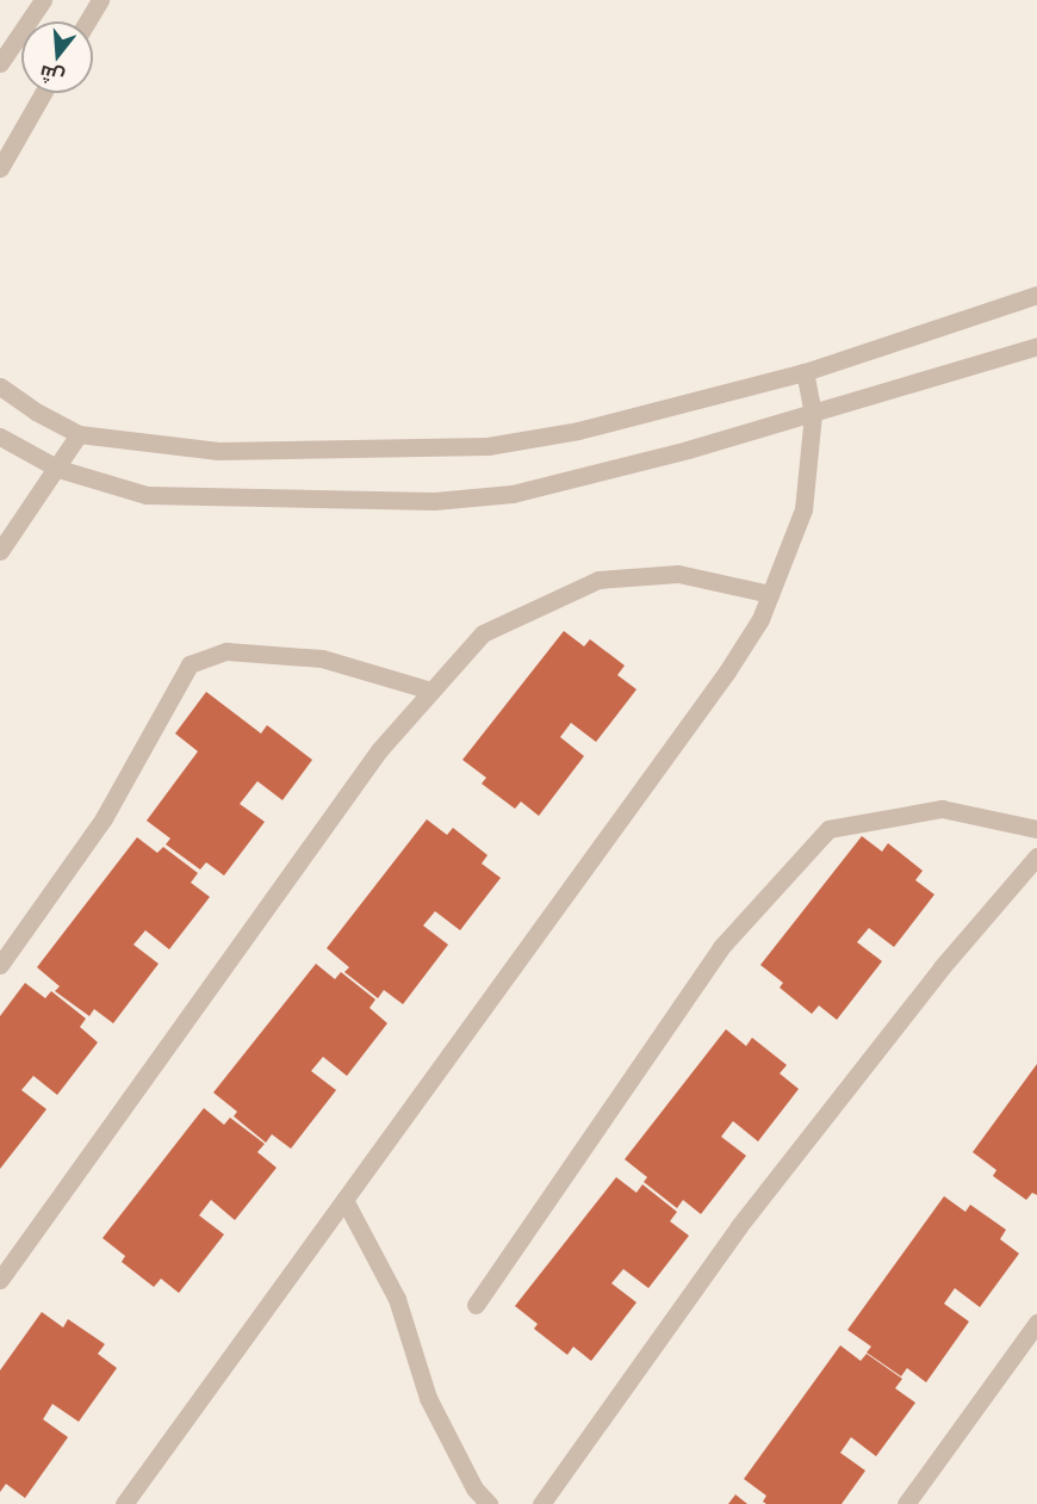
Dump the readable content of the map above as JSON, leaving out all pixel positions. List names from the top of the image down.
{
  "north": "bottom"
}
